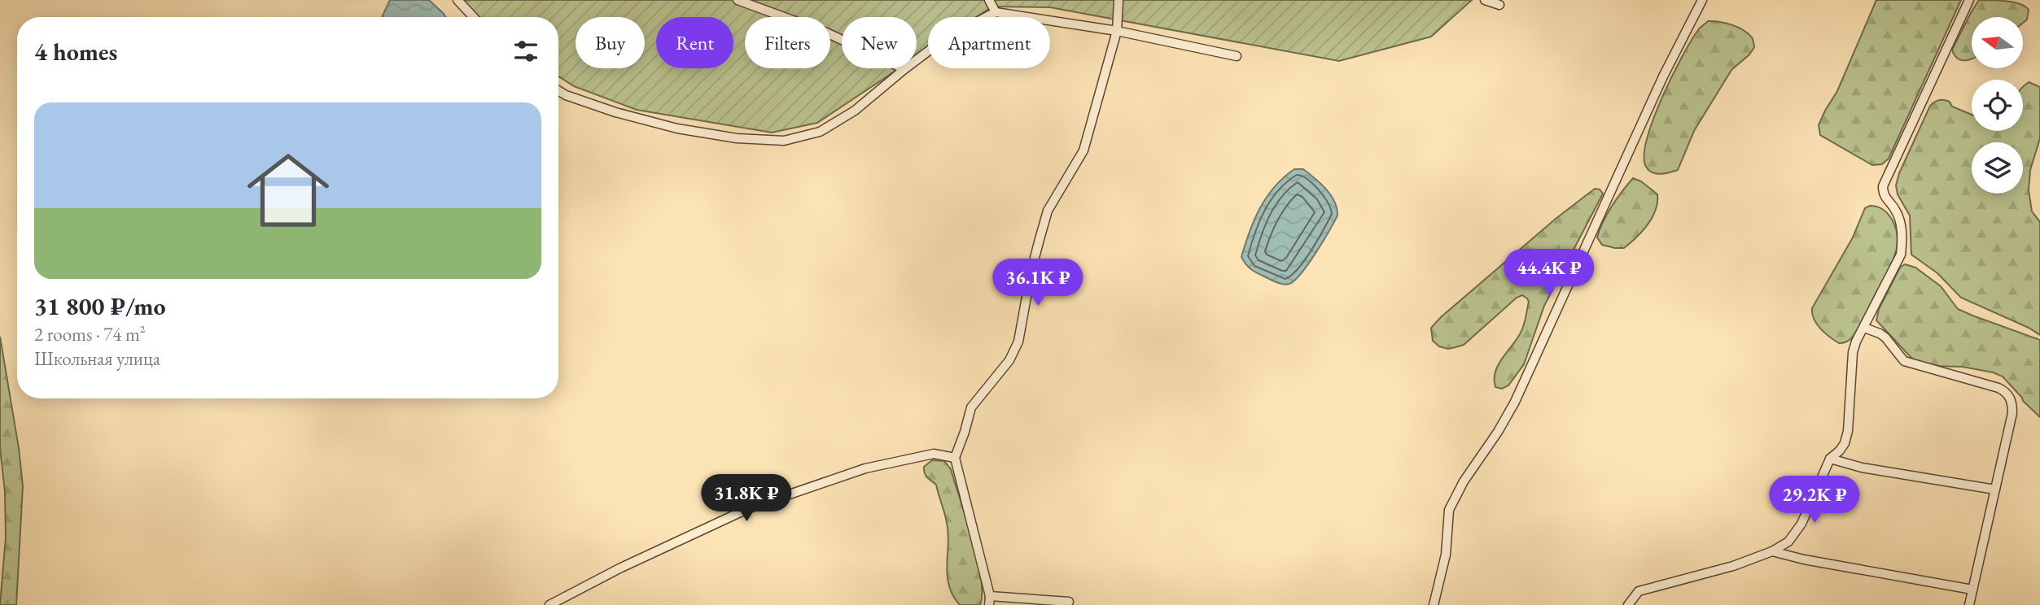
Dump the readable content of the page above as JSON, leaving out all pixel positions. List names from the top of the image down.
{
  "north": "left",
  "page": {
    "chip": [
      "Buy",
      "Rent",
      "Filters",
      "New",
      "Apartment"
    ],
    "heading": "4 homes",
    "list": [
      {
        "name": "31 800 ₽/mo",
        "note": "2 rooms · 74 m² · Школьная улица"
      }
    ],
    "price": [
      "44.4K ₽",
      "36.1K ₽",
      "31.8K ₽",
      "29.2K ₽"
    ]
  }
}
